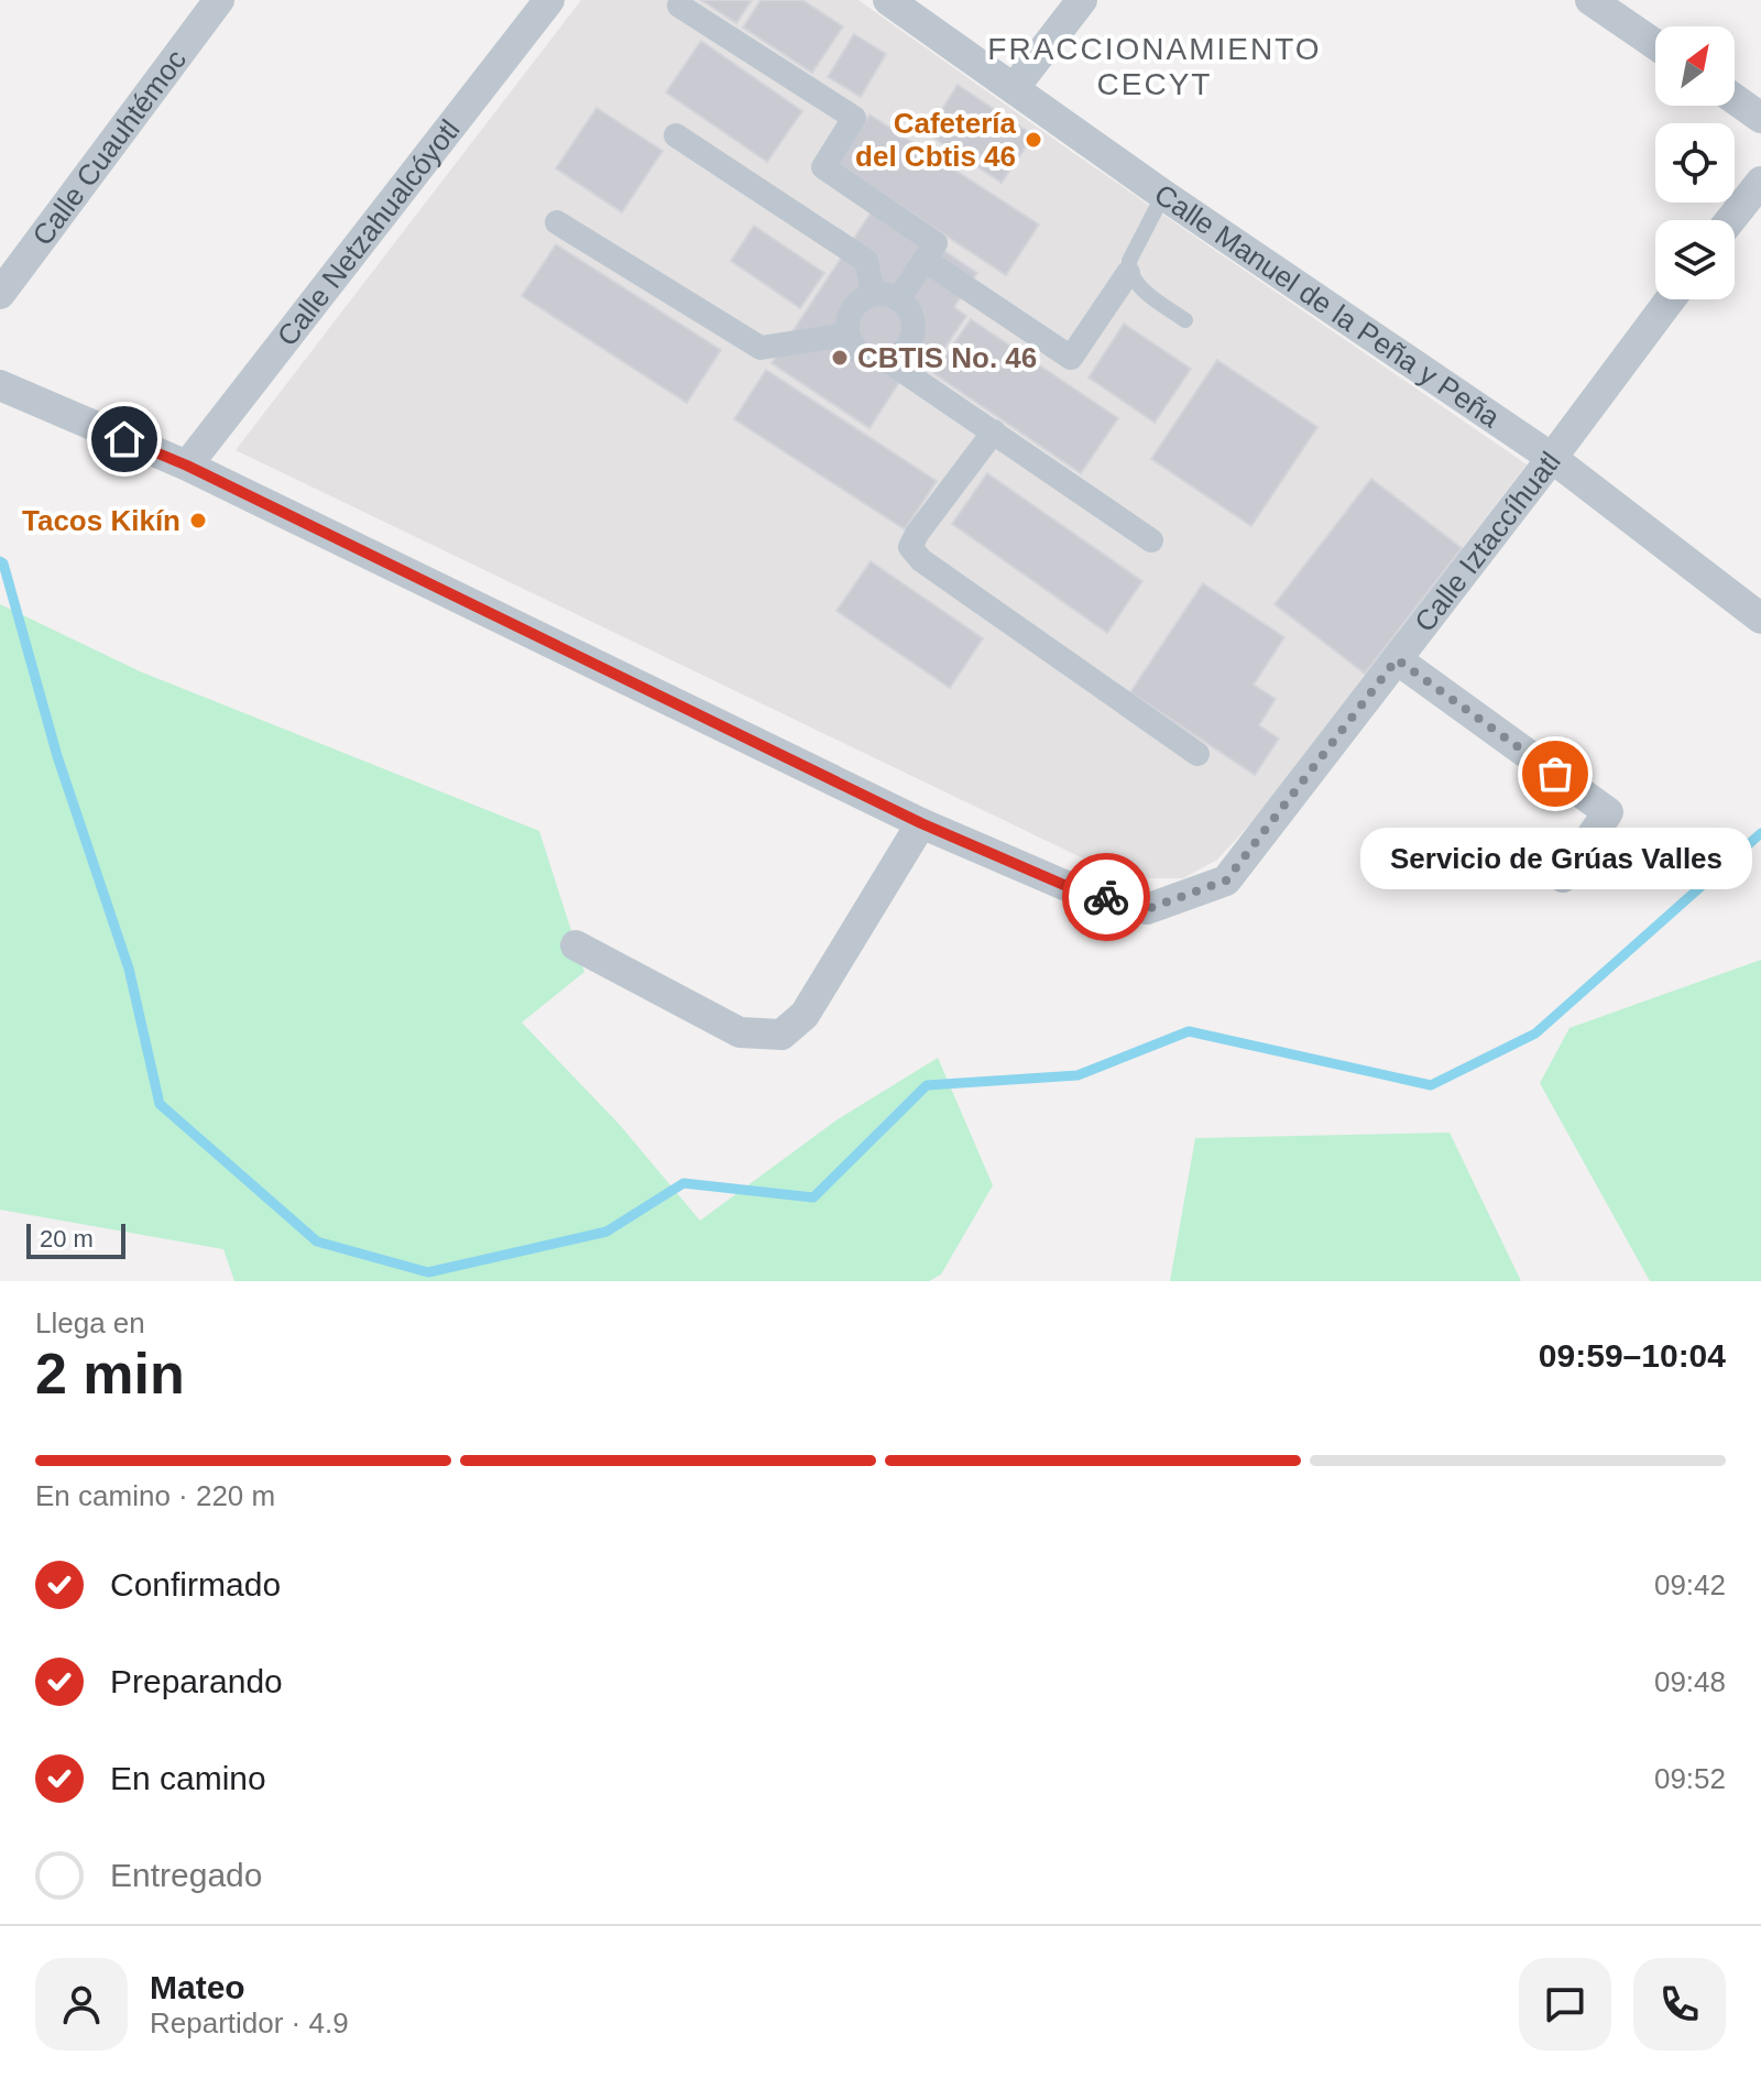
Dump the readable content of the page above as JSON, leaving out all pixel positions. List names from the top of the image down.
{
  "streets": {
    "street": [
      "Calle Cuauhtémoc",
      "Calle Netzahualcóyotl",
      "Calle Manuel de la Peña y Peña",
      "Calle Iztaccíhuatl"
    ]
  },
  "crossings": [
    ["Calle Manuel de la Peña y Peña", "Calle Iztaccíhuatl"]
  ],
  "districts": ["FRACCIONAMIENTO CECYT"],
  "places": [
    "Cafetería del Cbtis 46",
    "CBTIS No. 46",
    "Tacos Kikín",
    "Servicio de Grúas Valles"
  ],
  "scale_bar": "20 m",
  "north": "top right",
  "page": {
    "bubble": "Servicio de Grúas Valles",
    "scale": "20 m",
    "heading": ["2 min", "Llega en", "09:59–10:04"],
    "panel": ["Mateo", "Repartidor · 4.9"],
    "bar": "En camino · 220 m",
    "list": [
      ["Confirmado", "09:42"],
      ["Preparando", "09:48"],
      ["En camino", "09:52"],
      "Entregado"
    ]
  }
}
